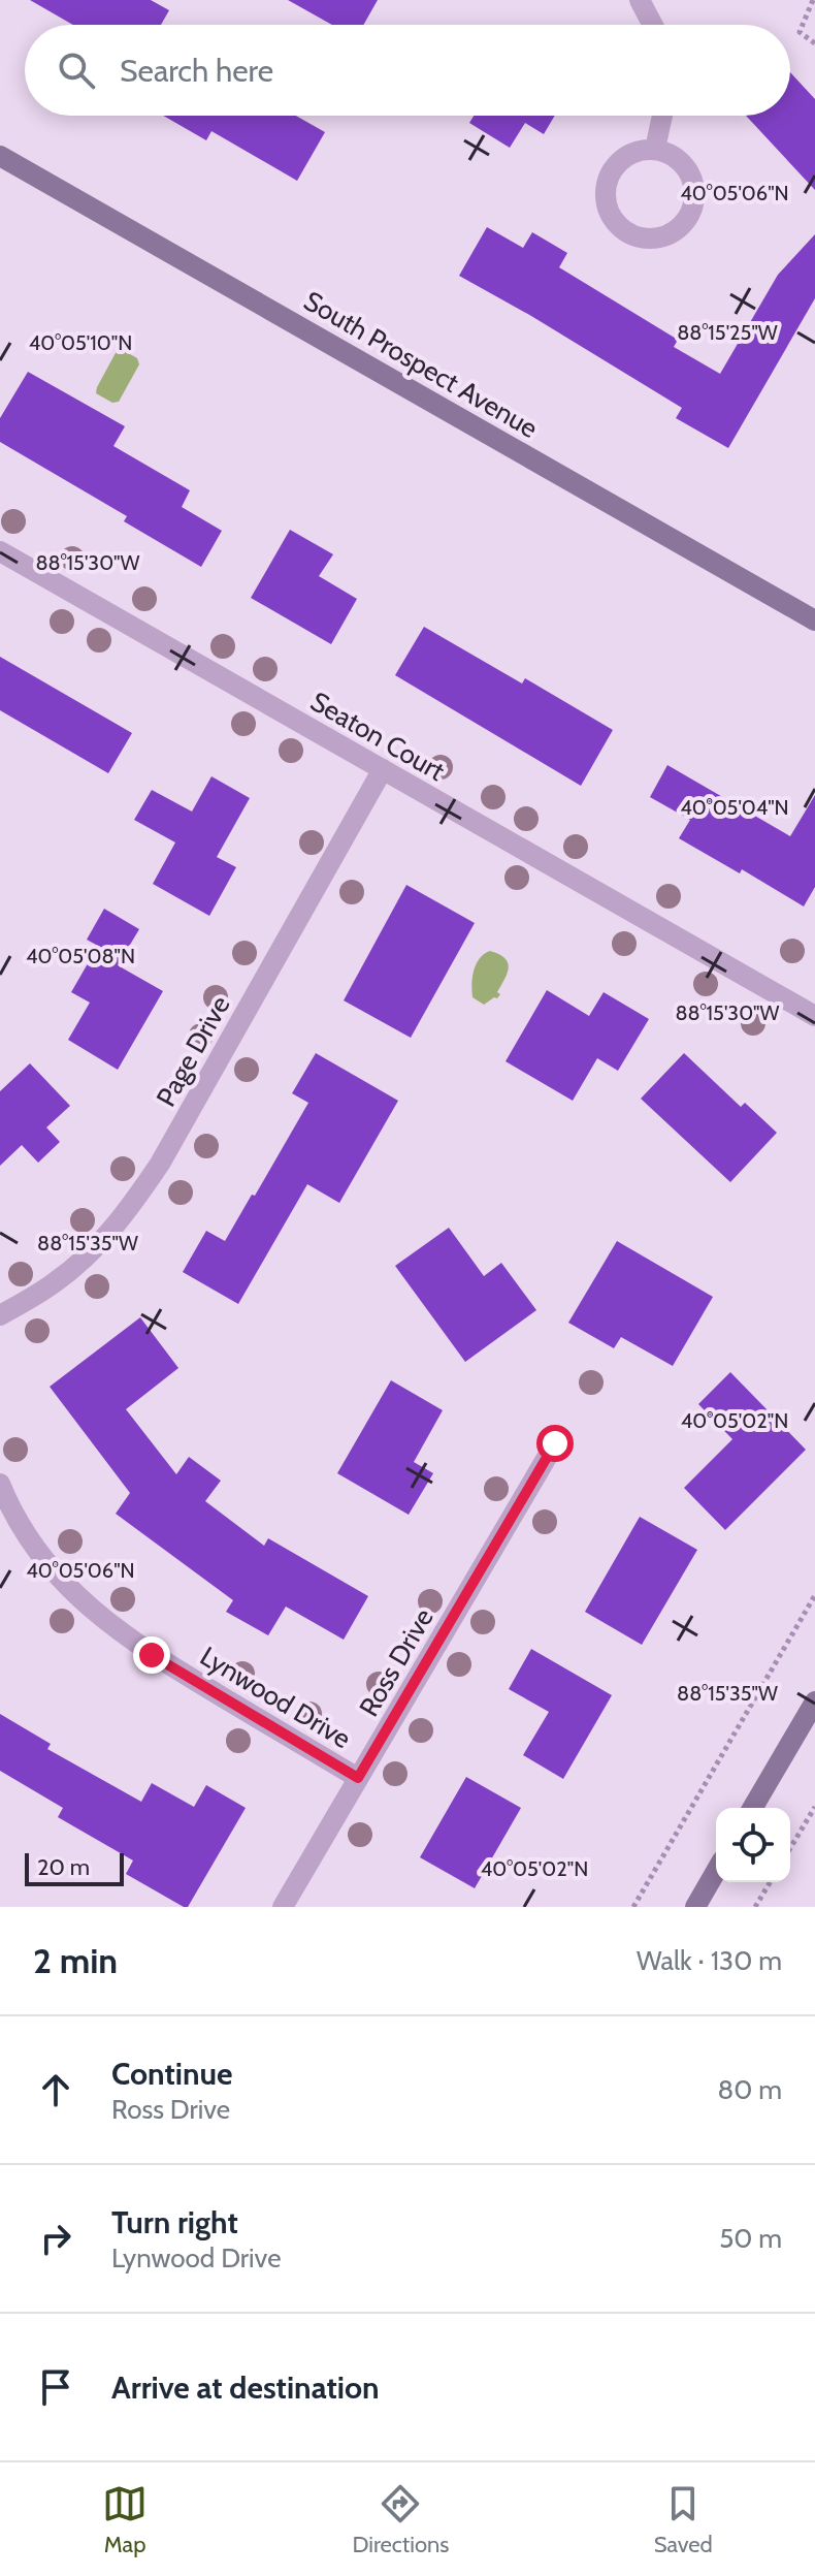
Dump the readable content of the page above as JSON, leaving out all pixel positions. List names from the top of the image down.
{
  "streets": {
    "main road": ["South Prospect Avenue"],
    "street": [
      "Seaton Court",
      "Page Drive",
      "Ross Drive",
      "Lynwood Drive"
    ]
  },
  "crossings": [
    ["Seaton Court", "Page Drive"],
    ["Ross Drive", "Lynwood Drive"]
  ],
  "scale_bar": "20 m",
  "page": {
    "search": "Search here",
    "scale": "20 m",
    "heading": ["2 min", "Walk · 130 m"],
    "list": [
      ["Continue", "Ross Drive", "80 m"],
      ["Turn right", "Lynwood Drive", "50 m"],
      "Arrive at destination"
    ],
    "nav": ["Map", "Directions", "Saved"]
  },
  "coordinates": [
    "40°05'06\"N",
    "88°15'25\"W",
    "40°05'10\"N",
    "88°15'30\"W",
    "40°05'04\"N",
    "40°05'08\"N",
    "88°15'35\"W",
    "40°05'02\"N"
  ]
}
